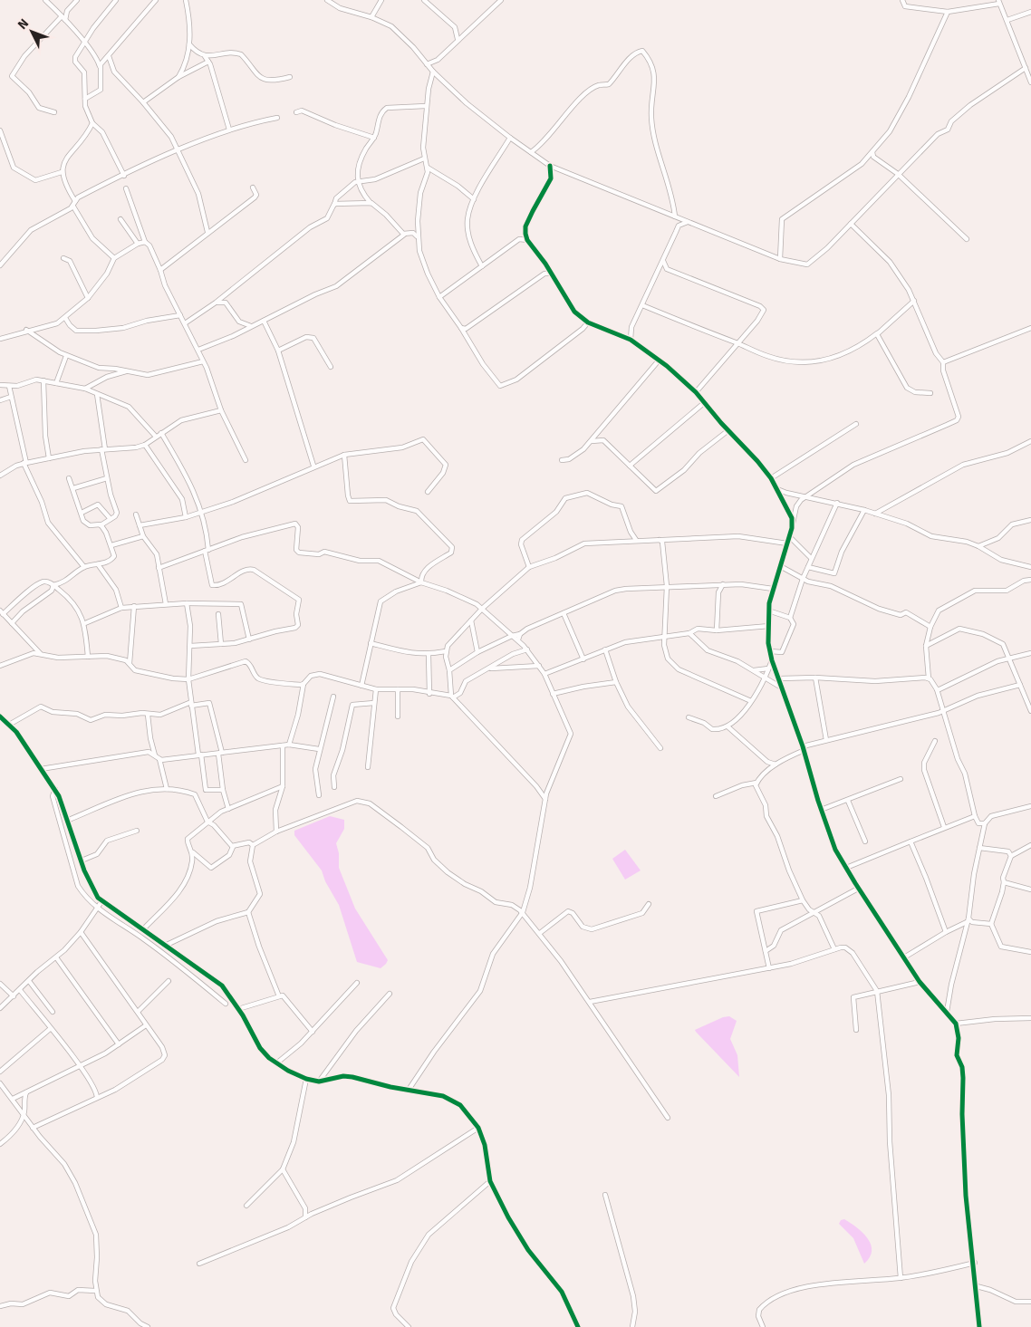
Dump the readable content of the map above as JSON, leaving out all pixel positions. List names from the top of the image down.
{
  "north": "top left"
}
